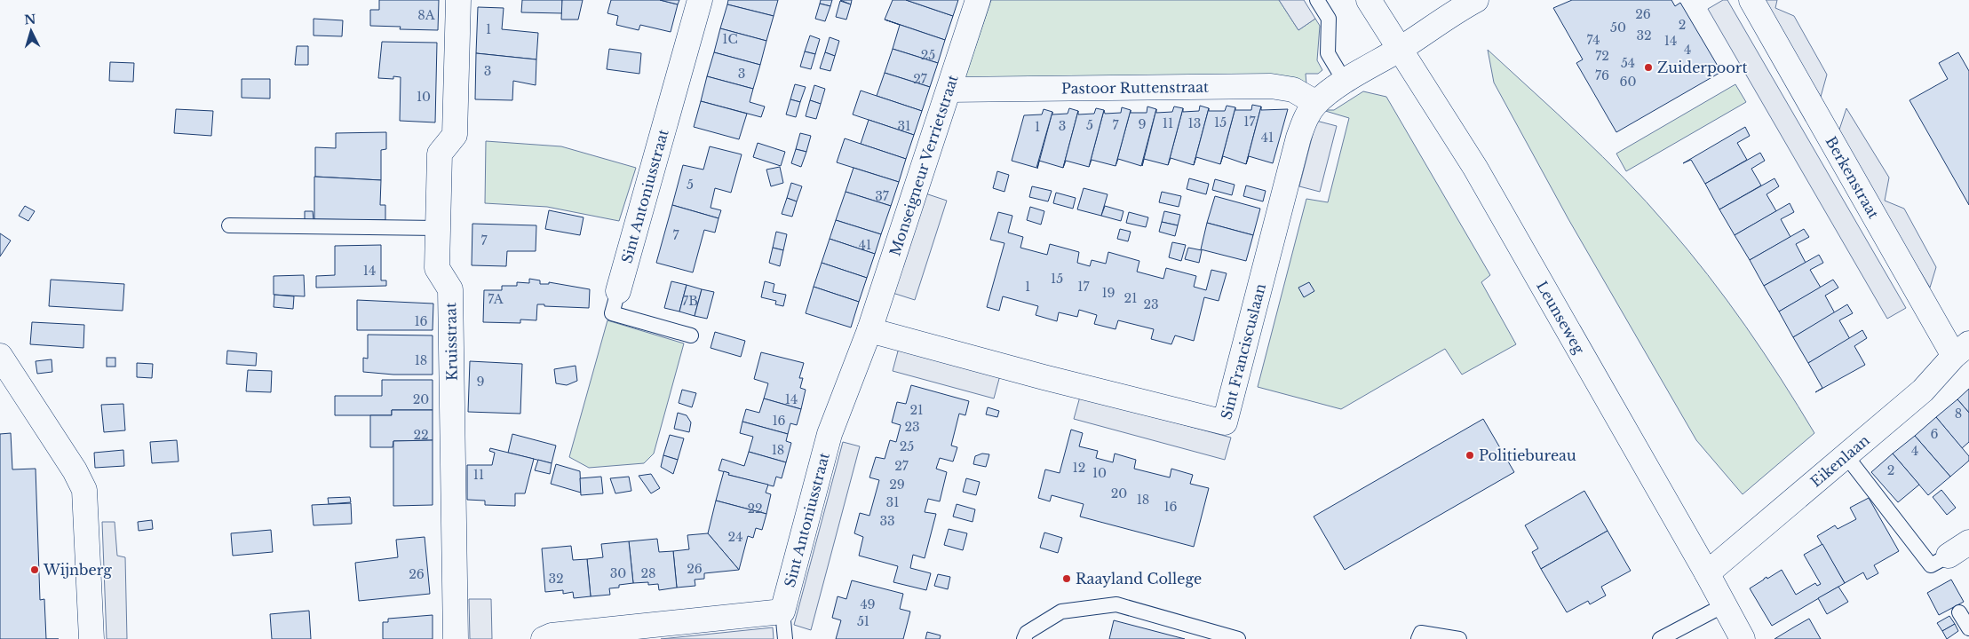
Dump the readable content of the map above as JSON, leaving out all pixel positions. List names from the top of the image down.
{
  "streets": {
    "street": [
      "Pastoor Ruttenstraat",
      "Monseigneur Verrietstraat",
      "Berkenstraat",
      "Sint Antoniusstraat",
      "Leunseweg",
      "Kruisstraat",
      "Sint Franciscuslaan",
      "Eikenlaan"
    ]
  },
  "crossings": [
    ["Pastoor Ruttenstraat", "Monseigneur Verrietstraat"],
    ["Pastoor Ruttenstraat", "Sint Franciscuslaan"],
    ["Monseigneur Verrietstraat", "Sint Antoniusstraat"],
    ["Monseigneur Verrietstraat", "Sint Franciscuslaan"],
    ["Berkenstraat", "Eikenlaan"],
    ["Sint Antoniusstraat", "Sint Franciscuslaan"],
    ["Leunseweg", "Sint Franciscuslaan"],
    ["Leunseweg", "Eikenlaan"]
  ],
  "places": [
    "Zuiderpoort",
    "Politiebureau",
    "Wijnberg",
    "Raayland College"
  ],
  "house_numbers": [
    "26",
    "8A",
    "2",
    "50",
    "1",
    "32",
    "1C",
    "74",
    "14",
    "4",
    "25",
    "72",
    "54",
    "3",
    "3",
    "76",
    "27",
    "60",
    "10",
    "17",
    "15",
    "11",
    "13",
    "9",
    "5",
    "7",
    "31",
    "3",
    "1",
    "41",
    "5",
    "37",
    "7",
    "7",
    "41",
    "14",
    "15",
    "1",
    "17",
    "19",
    "21",
    "7A",
    "7B",
    "23",
    "16",
    "18",
    "9",
    "20",
    "14",
    "21",
    "8",
    "16",
    "23",
    "6",
    "22",
    "25",
    "18",
    "4",
    "27",
    "12",
    "2",
    "10",
    "11",
    "29",
    "20",
    "18",
    "31",
    "16",
    "22",
    "33",
    "24",
    "26",
    "30",
    "28",
    "26",
    "32",
    "49",
    "51"
  ],
  "north": "top"
}
